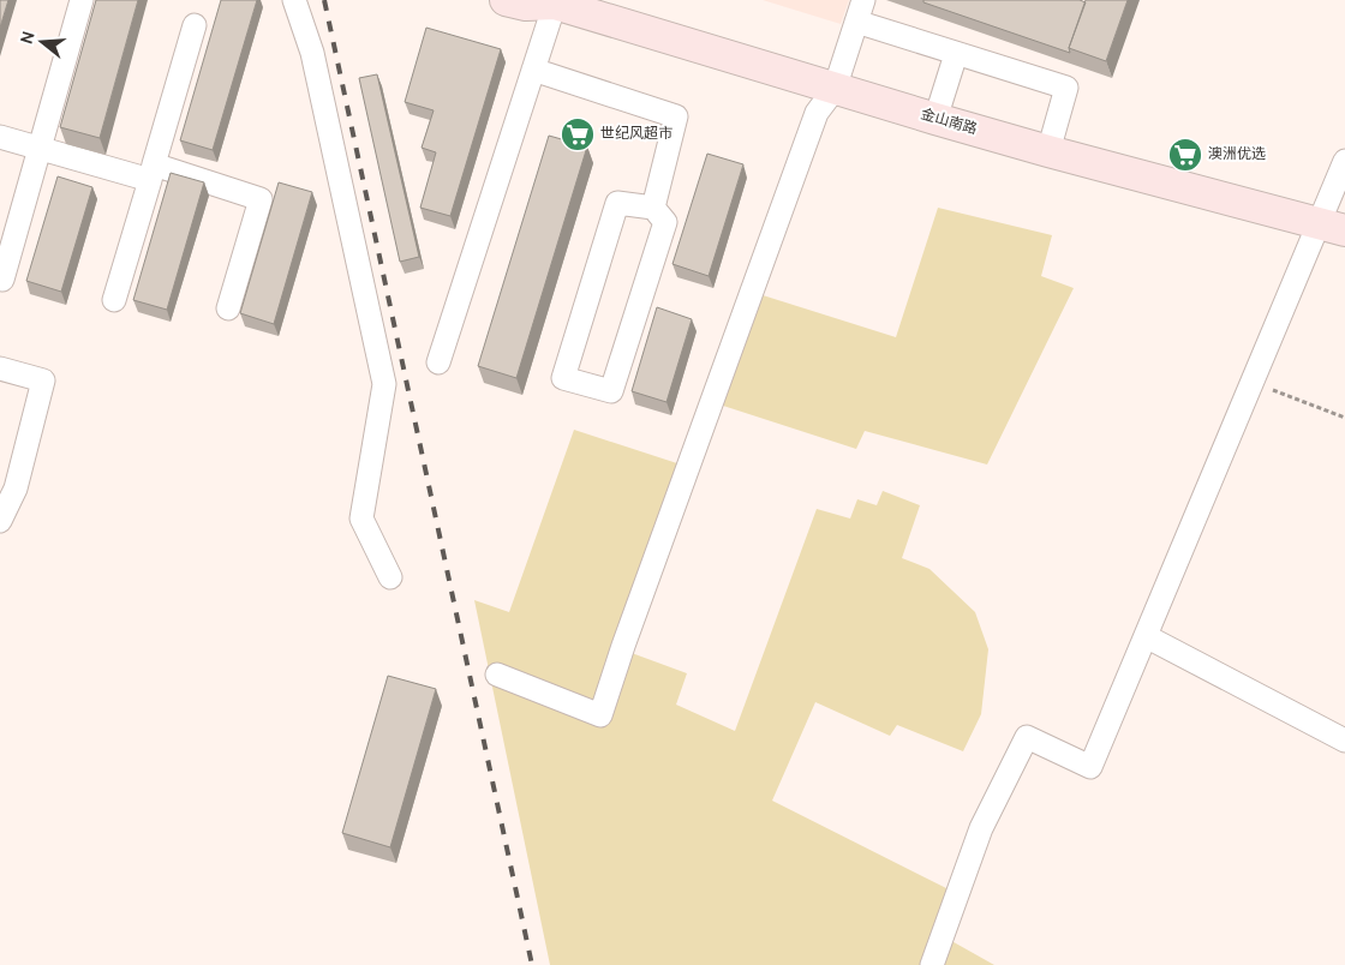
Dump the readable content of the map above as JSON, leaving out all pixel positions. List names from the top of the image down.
{
  "streets": {
    "main road": ["金山南路"]
  },
  "places": {
    "supermarket": ["世纪风超市", "澳洲优选"]
  },
  "north": "left"
}
